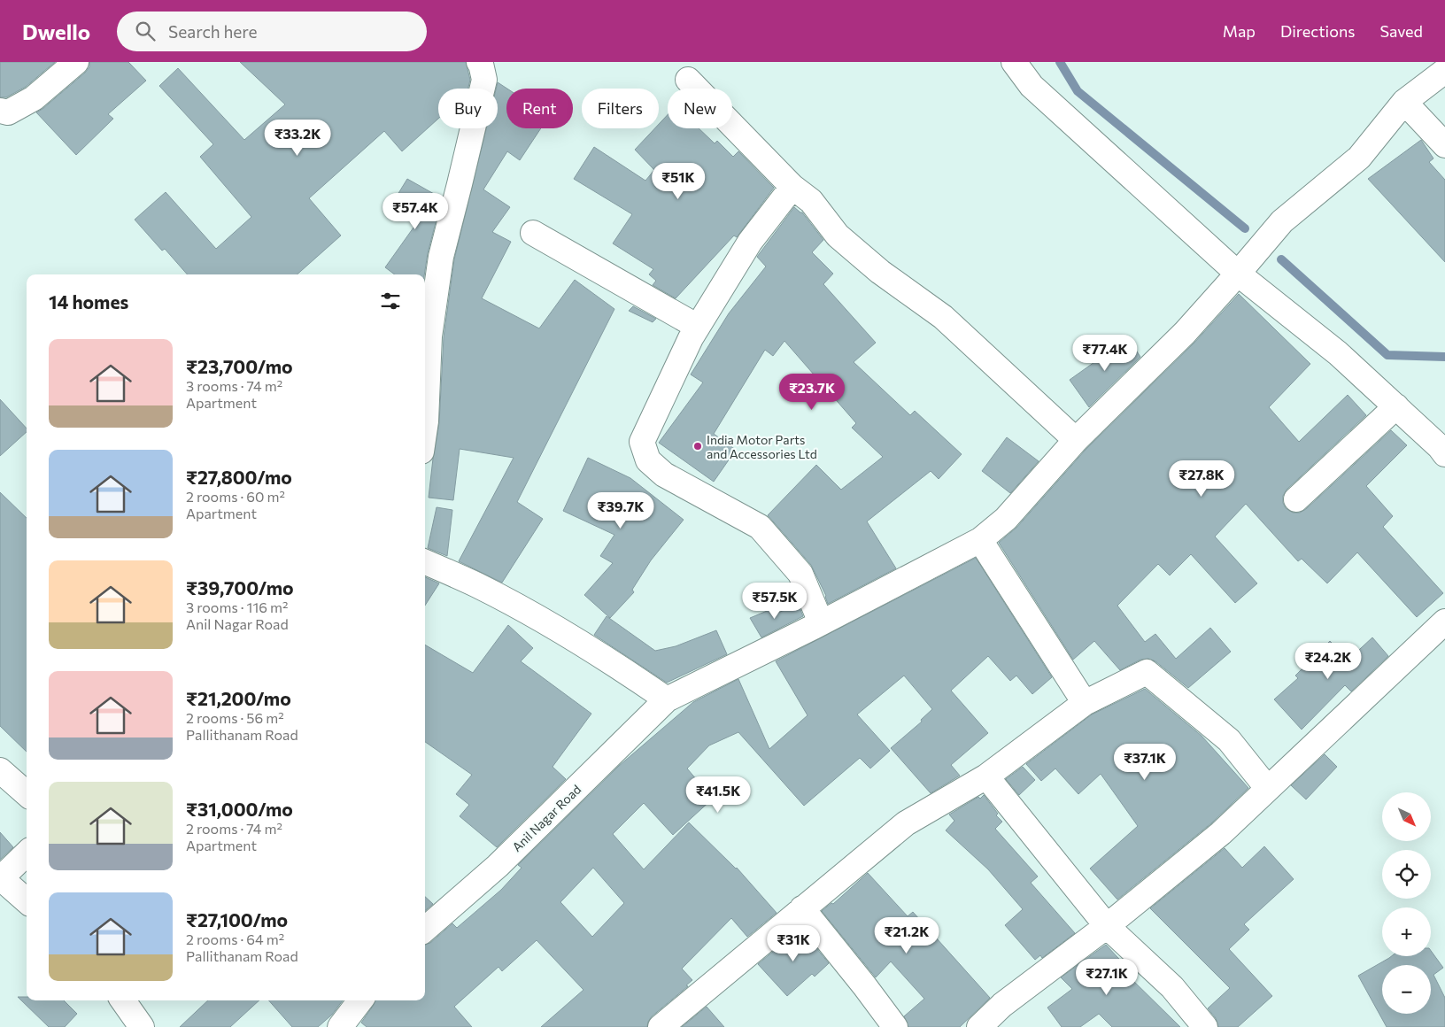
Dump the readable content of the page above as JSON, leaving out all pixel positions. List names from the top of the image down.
{
  "streets": {
    "street": ["Anil Nagar Road"]
  },
  "places": ["India Motor Parts and Accessories Ltd"],
  "north": "bottom right",
  "page": {
    "header": "Dwello",
    "search": "Search here",
    "nav": ["Map", "Directions", "Saved"],
    "chip": [
      "Buy",
      "Rent",
      "Filters",
      "New"
    ],
    "price": [
      "₹33.2K",
      "₹51K",
      "₹57.4K",
      "₹77.4K",
      "₹23.7K",
      "₹27.8K",
      "₹39.7K",
      "₹57.5K",
      "₹24.2K",
      "₹37.1K",
      "₹41.5K",
      "₹21.2K",
      "₹31K",
      "₹27.1K"
    ],
    "heading": "14 homes",
    "list": [
      {
        "name": "₹23,700/mo",
        "note": "3 rooms · 74 m² · Apartment"
      },
      {
        "name": "₹27,800/mo",
        "note": "2 rooms · 60 m² · Apartment"
      },
      {
        "name": "₹39,700/mo",
        "note": "3 rooms · 116 m² · Anil Nagar Road"
      },
      {
        "name": "₹21,200/mo",
        "note": "2 rooms · 56 m² · Pallithanam Road"
      },
      {
        "name": "₹31,000/mo",
        "note": "2 rooms · 74 m² · Apartment"
      },
      {
        "name": "₹27,100/mo",
        "note": "2 rooms · 64 m² · Pallithanam Road"
      }
    ],
    "map_buttons": ["+", "−"]
  }
}
